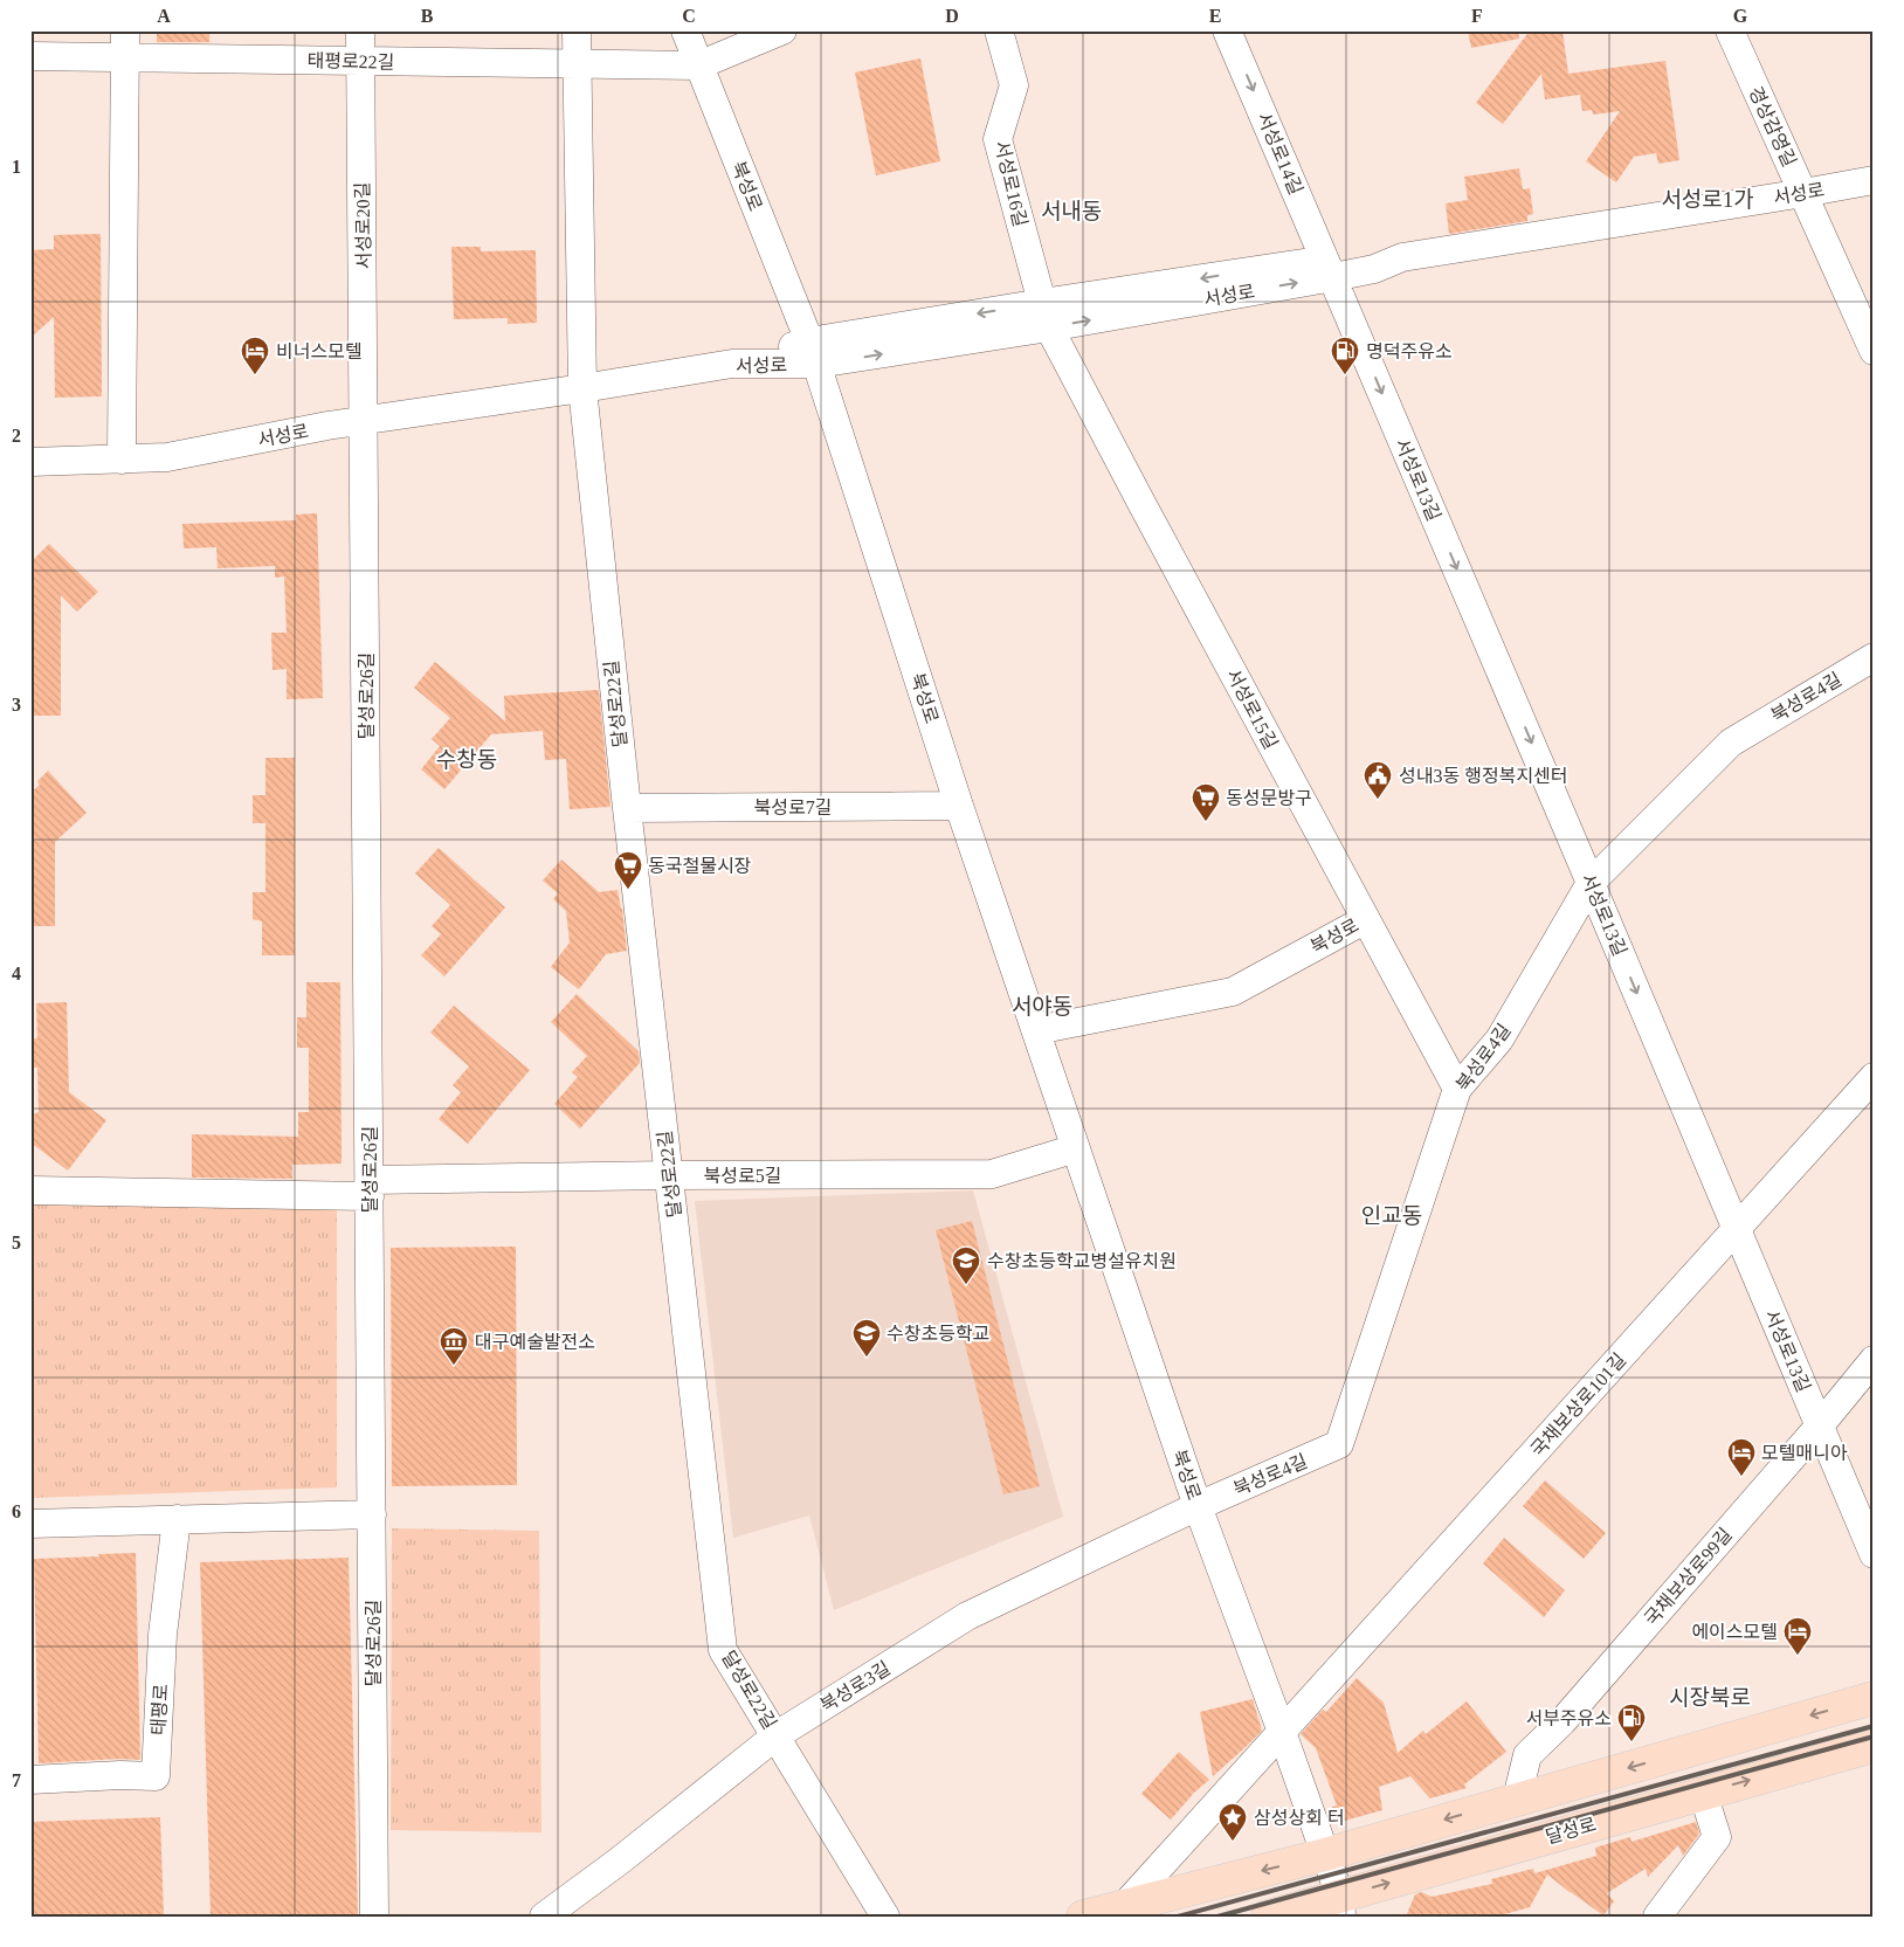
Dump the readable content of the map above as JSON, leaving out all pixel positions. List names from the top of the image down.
{
  "streets": {
    "main road": ["달성로"],
    "street": [
      "태평로22길",
      "경상감영길",
      "서성로14길",
      "서성로16길",
      "북성로",
      "서성로",
      "서성로20길",
      "서성로13길",
      "달성로26길",
      "북성로4길",
      "달성로22길",
      "서성로15길",
      "북성로7길",
      "북성로5길",
      "국채보상로101길",
      "국채보상로99길",
      "북성로3길",
      "태평로"
    ]
  },
  "crossings": [
    ["태평로22길", "북성로"],
    ["태평로22길", "서성로20길"],
    ["경상감영길", "서성로"],
    ["서성로14길", "서성로"],
    ["서성로14길", "서성로13길"],
    ["서성로16길", "서성로"],
    ["서성로16길", "서성로15길"],
    ["북성로", "서성로"],
    ["북성로", "북성로4길"],
    ["북성로", "서성로15길"],
    ["북성로", "북성로7길"],
    ["북성로", "북성로5길"],
    ["북성로", "국채보상로101길"],
    ["북성로", "북성로3길"],
    ["북성로", "달성로"],
    ["서성로", "서성로20길"],
    ["서성로", "서성로13길"],
    ["서성로", "달성로26길"],
    ["서성로", "달성로22길"],
    ["서성로", "서성로15길"],
    ["서성로20길", "달성로26길"],
    ["서성로13길", "북성로4길"],
    ["서성로13길", "국채보상로101길"],
    ["서성로13길", "국채보상로99길"],
    ["달성로26길", "북성로5길"],
    ["북성로4길", "서성로15길"],
    ["북성로4길", "북성로3길"],
    ["달성로22길", "북성로7길"],
    ["달성로22길", "북성로5길"],
    ["달성로22길", "북성로3길"]
  ],
  "one_way": ["서성로14길", "서성로13길"],
  "districts": [
    "서성로1가",
    "서내동",
    "수창동",
    "서야동",
    "인교동",
    "시장북로"
  ],
  "places": {
    "hotel": ["비너스모텔", "모텔매니아", "에이스모텔"],
    "fuel station": ["명덕주유소", "서부주유소"],
    "public building": ["성내3동 행정복지센터"],
    "supermarket": ["동성문방구", "동국철물시장"],
    "school or university": ["수창초등학교병설유치원", "수창초등학교"],
    "museum": ["대구예술발전소"],
    "place": ["삼성상회 터"]
  },
  "grid": {
    "columns": [
      "A",
      "B",
      "C",
      "D",
      "E",
      "F",
      "G"
    ],
    "rows": [
      "1",
      "2",
      "3",
      "4",
      "5",
      "6",
      "7"
    ]
  }
}
